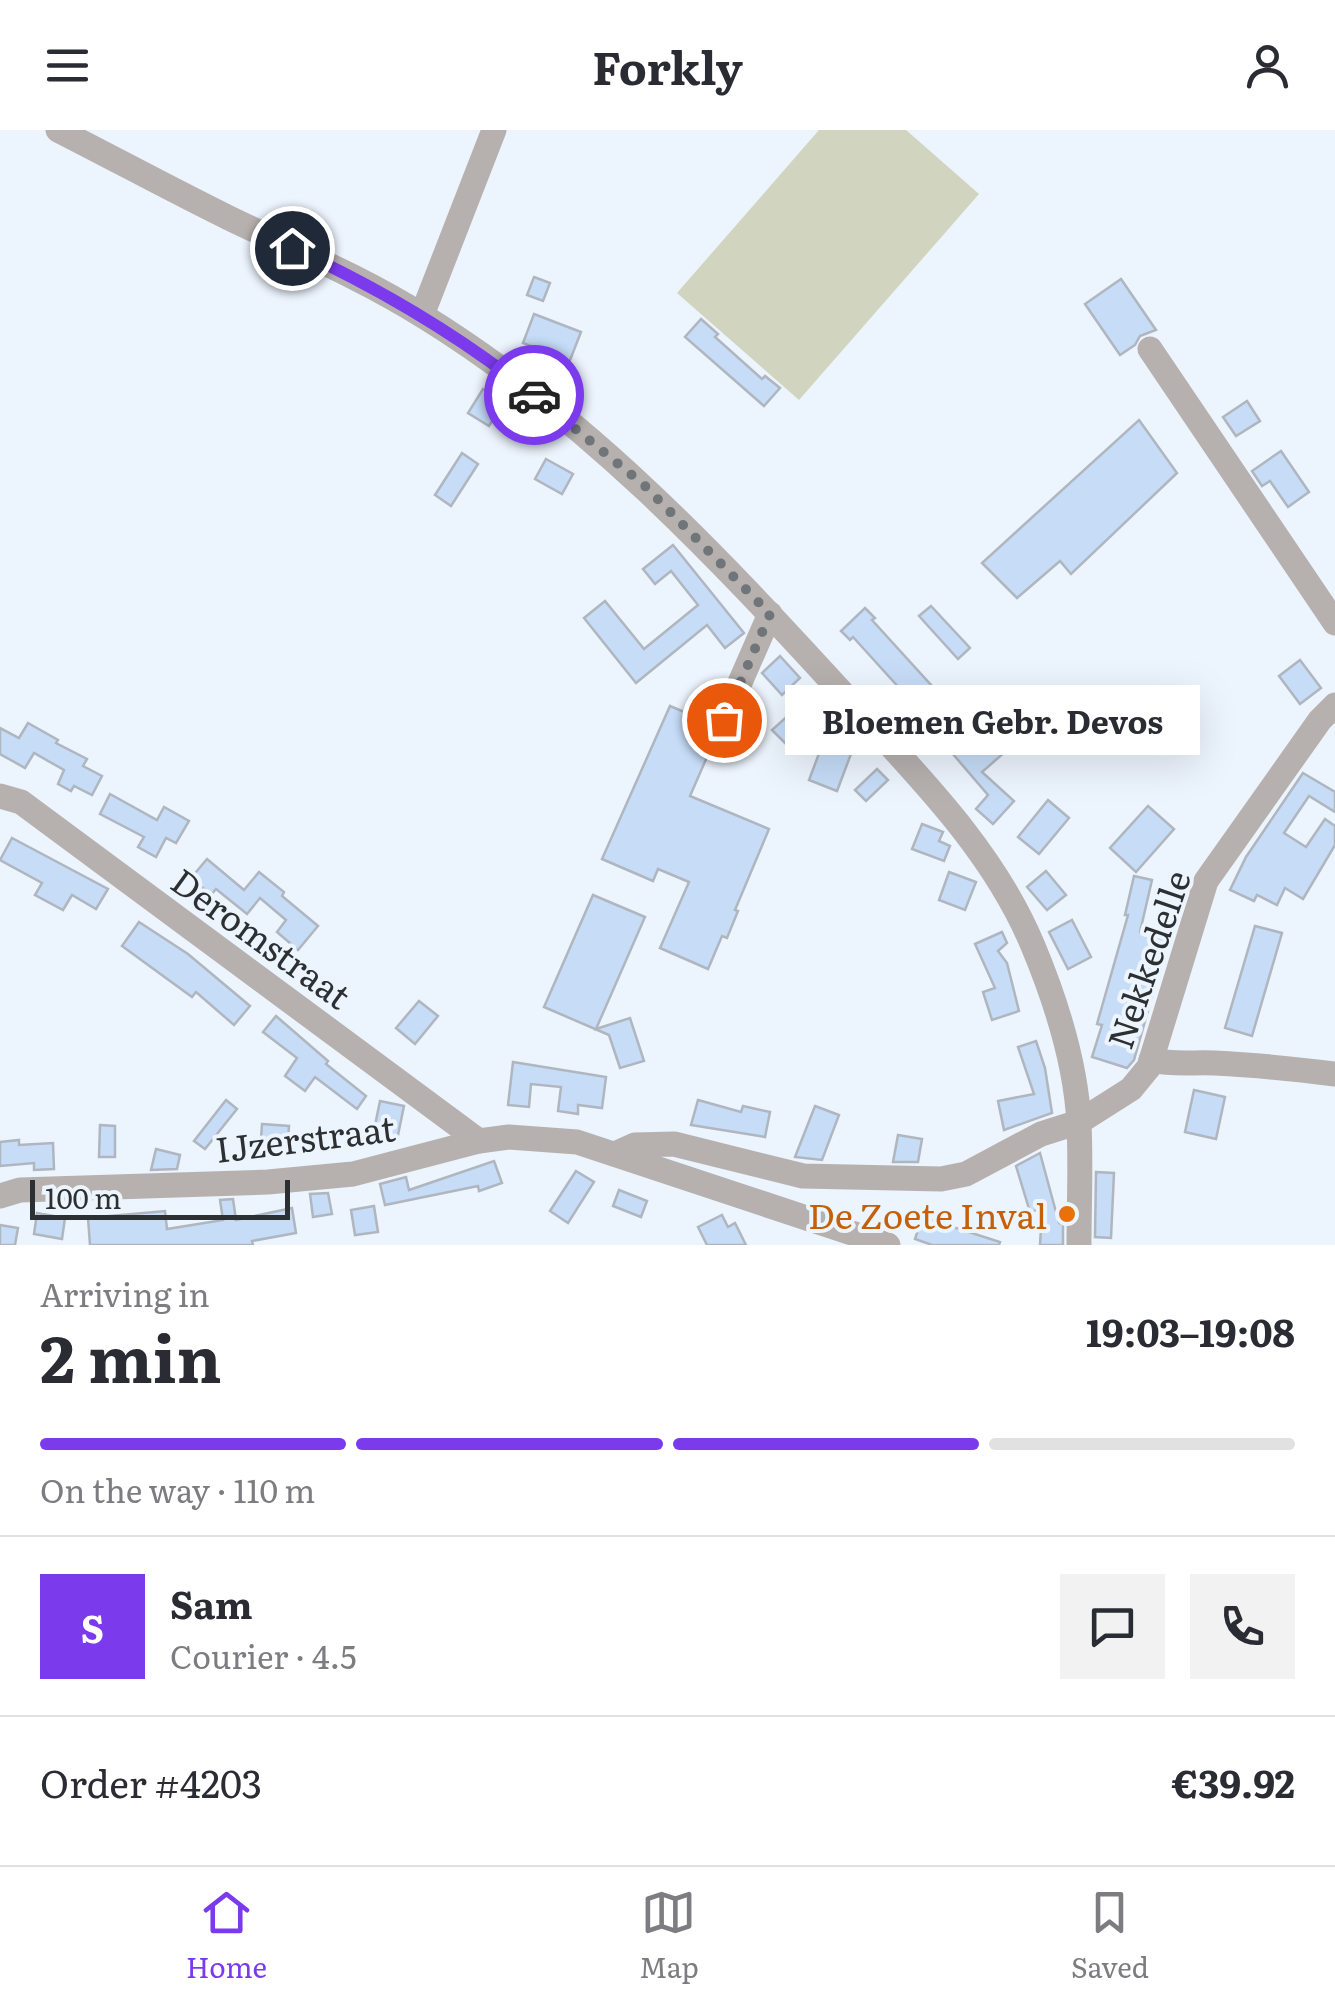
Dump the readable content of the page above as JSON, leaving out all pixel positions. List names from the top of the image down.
{
  "streets": {
    "street": ["Deromstraat", "Nekkedelle", "IJzerstraat"]
  },
  "crossings": [
    ["Deromstraat", "IJzerstraat"],
    ["Nekkedelle", "IJzerstraat"]
  ],
  "places": ["Bloemen Gebr. Devos", "De Zoete Inval"],
  "scale_bar": "100 m",
  "page": {
    "header": "Forkly",
    "bubble": "Bloemen Gebr. Devos",
    "scale": "100 m",
    "heading": ["2 min", "Arriving in", "19:03–19:08"],
    "panel": [
      "Sam",
      "Courier · 4.5",
      "Order #4203",
      "€39.92"
    ],
    "bar": "On the way · 110 m",
    "round": "S",
    "tabs": ["Home", "Map", "Saved"]
  }
}
